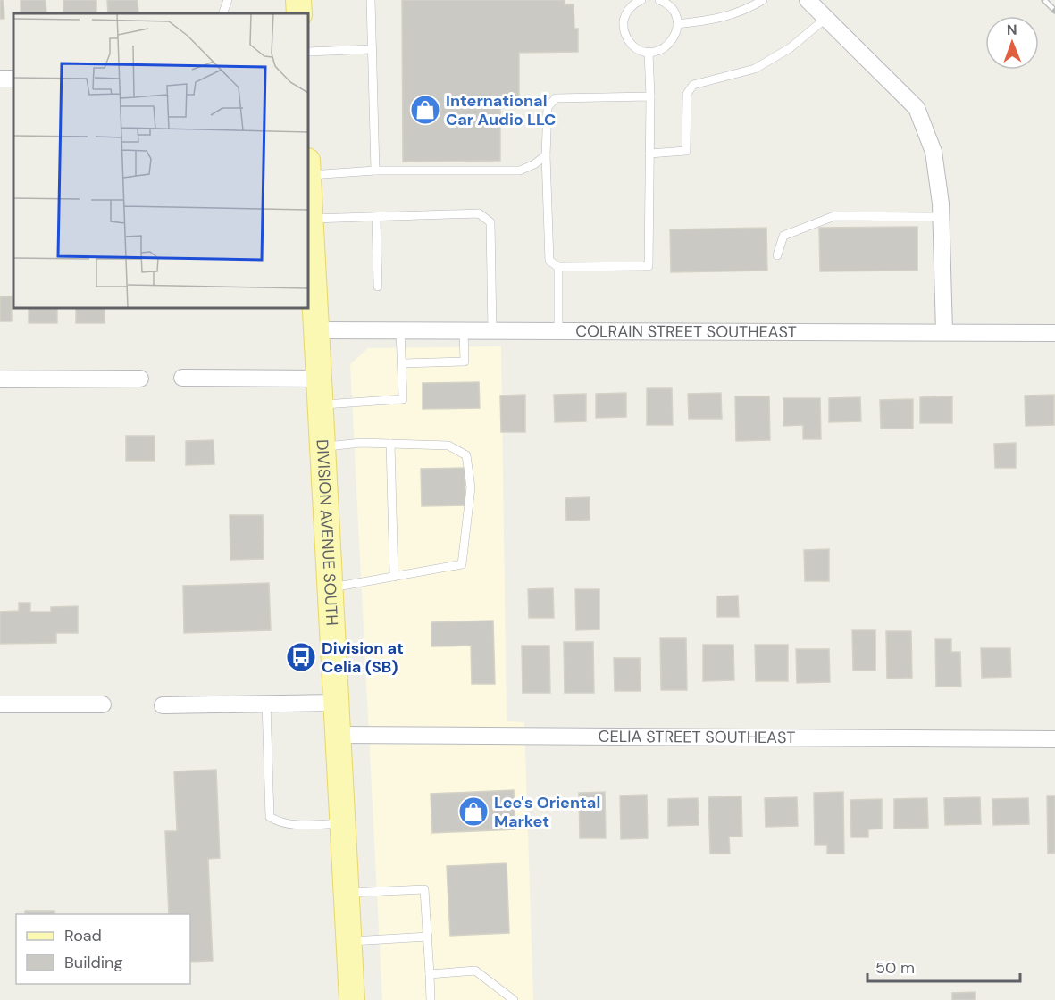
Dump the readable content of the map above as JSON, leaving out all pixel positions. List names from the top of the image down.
{
  "streets": {
    "main road": ["DIVISION AVENUE SOUTH"],
    "street": ["COLRAIN STREET SOUTHEAST", "CELIA STREET SOUTHEAST"]
  },
  "crossings": [
    ["COLRAIN STREET SOUTHEAST", "DIVISION AVENUE SOUTH"],
    ["DIVISION AVENUE SOUTH", "CELIA STREET SOUTHEAST"]
  ],
  "places": {
    "shop": ["International Car Audio LLC", "Lee's Oriental Market"],
    "bus stop": ["Division at Celia (SB)"]
  },
  "legend": ["Road", "Building"],
  "scale_bar": "50 m",
  "north": "top"
}
